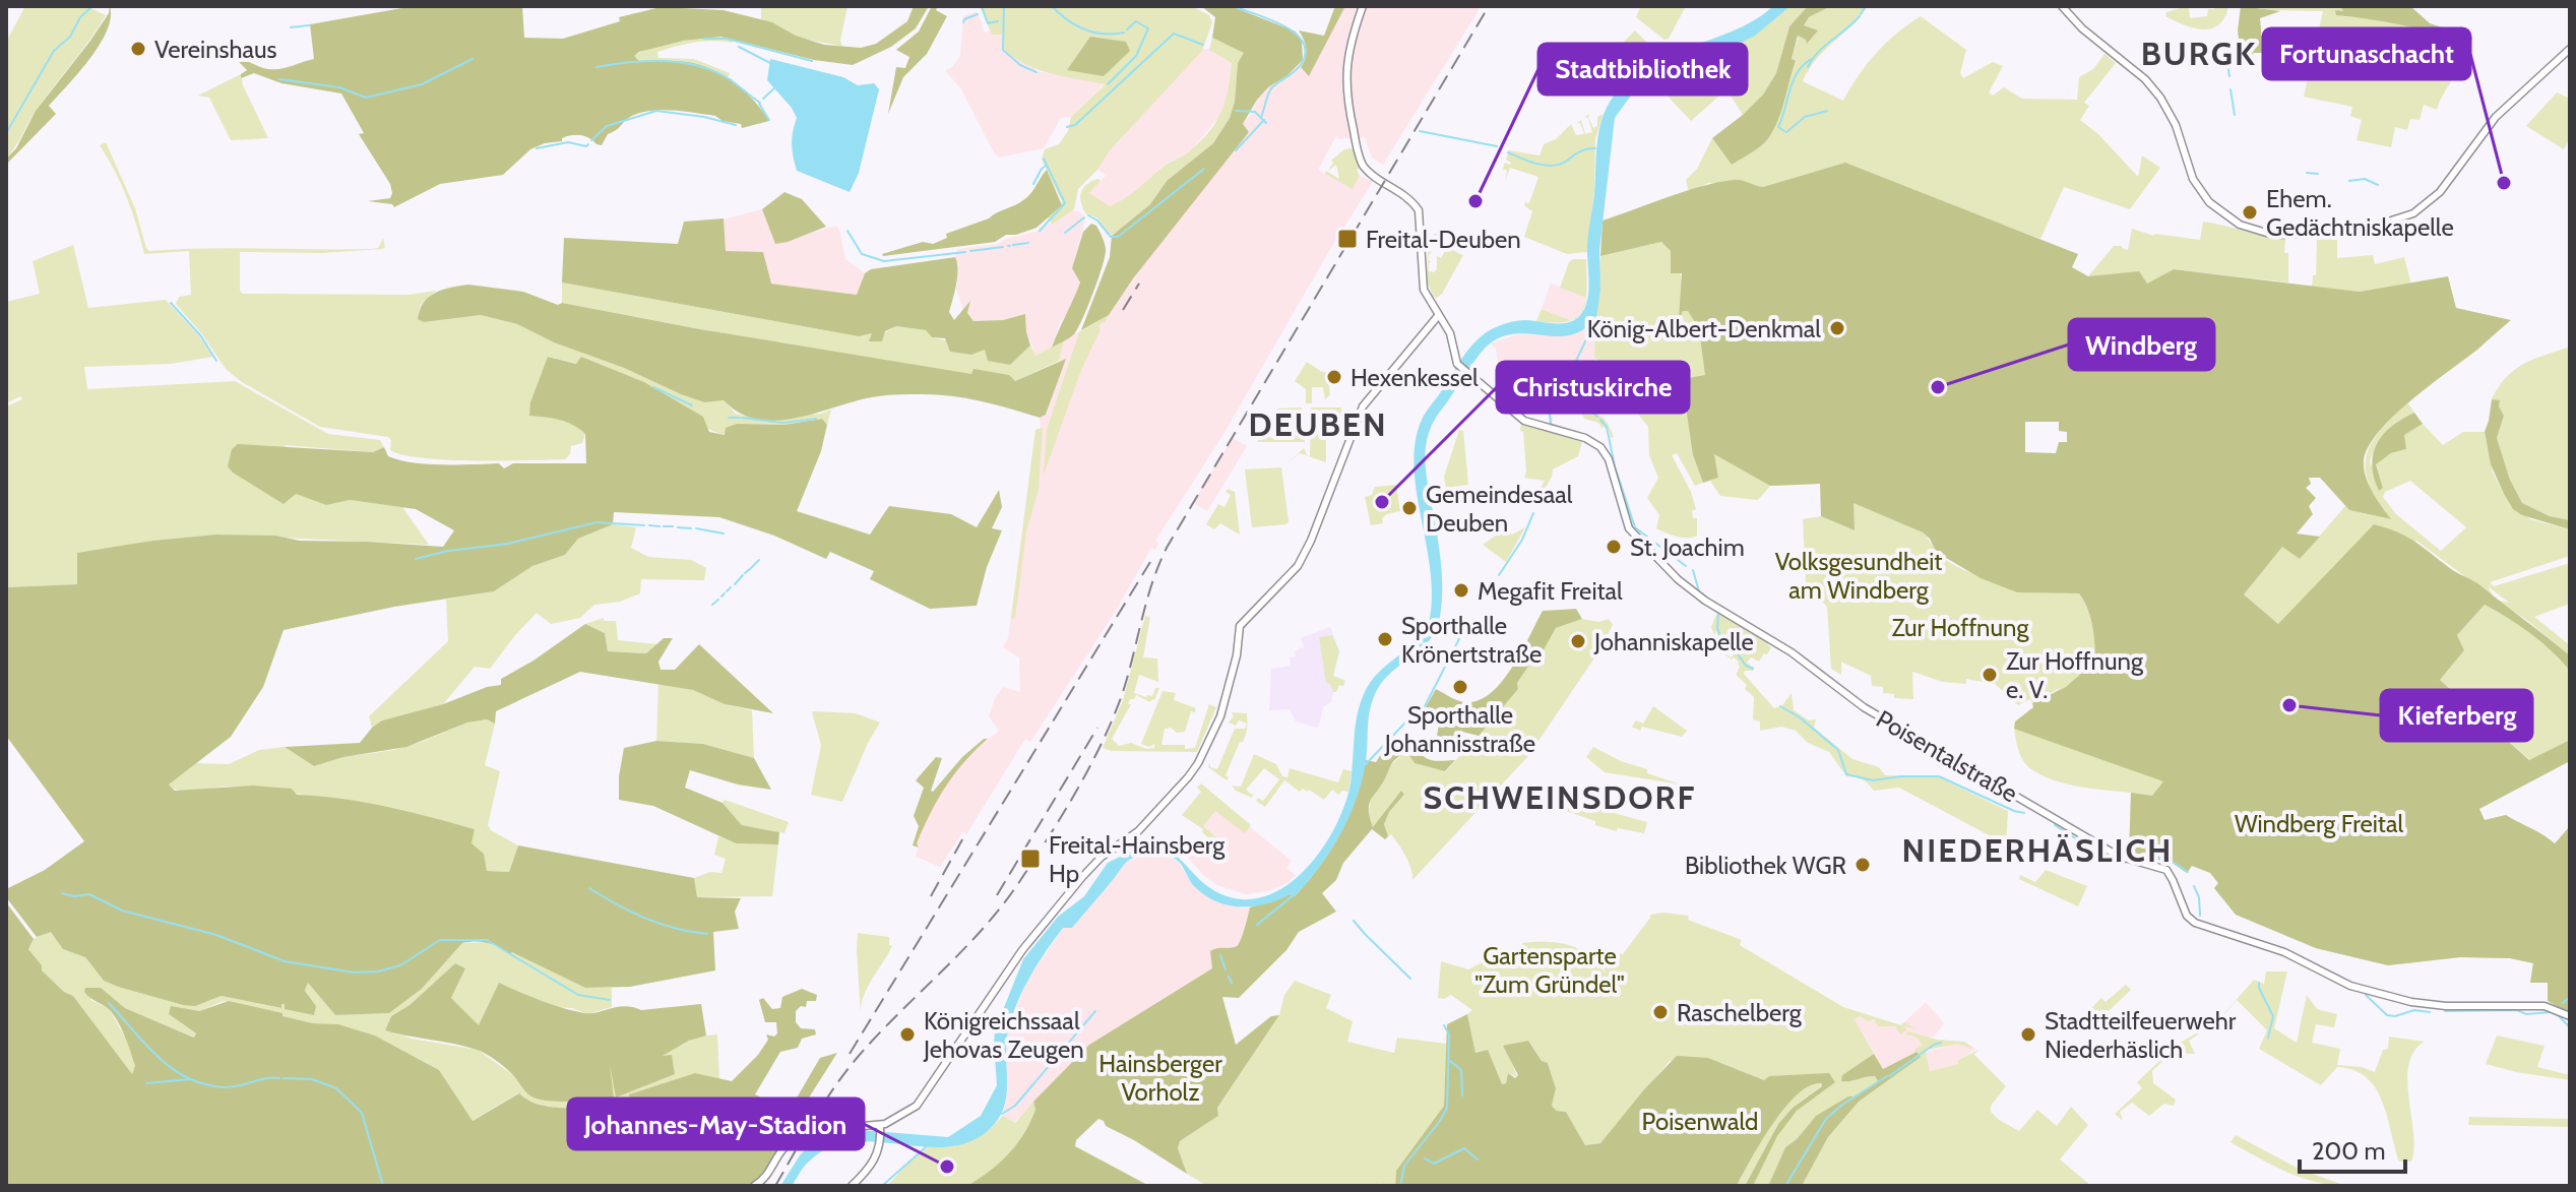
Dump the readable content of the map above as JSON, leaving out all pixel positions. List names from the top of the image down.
{
  "streets": {
    "main road": ["Poisentalstraße"]
  },
  "districts": [
    "BURGK",
    "DEUBEN",
    "SCHWEINSDORF",
    "NIEDERHÄSLICH"
  ],
  "parks": [
    "Volksgesundheit am Windberg",
    "Zur Hoffnung",
    "Windberg Freital",
    "Gartensparte \"Zum Gründel\"",
    "Hainsberger Vorholz",
    "Poisenwald"
  ],
  "places": {
    "other": [
      "Vereinshaus",
      "Fortunaschacht",
      "Stadtbibliothek",
      "Ehem. Gedächtniskapelle",
      "König-Albert-Denkmal",
      "Hexenkessel",
      "Windberg",
      "Christuskirche",
      "Gemeindesaal Deuben",
      "St. Joachim",
      "Megafit Freital",
      "Sporthalle Krönertstraße",
      "Johanniskapelle",
      "Zur Hoffnung e. V.",
      "Sporthalle Johannisstraße",
      "Kieferberg",
      "Bibliothek WGR",
      "Raschelberg",
      "Königreichssaal Jehovas Zeugen",
      "Stadtteilfeuerwehr Niederhäslich",
      "Johannes-May-Stadion"
    ],
    "transit": ["Freital-Deuben", "Freital-Hainsberg Hp"]
  },
  "scale_bar": "200 m"
}
